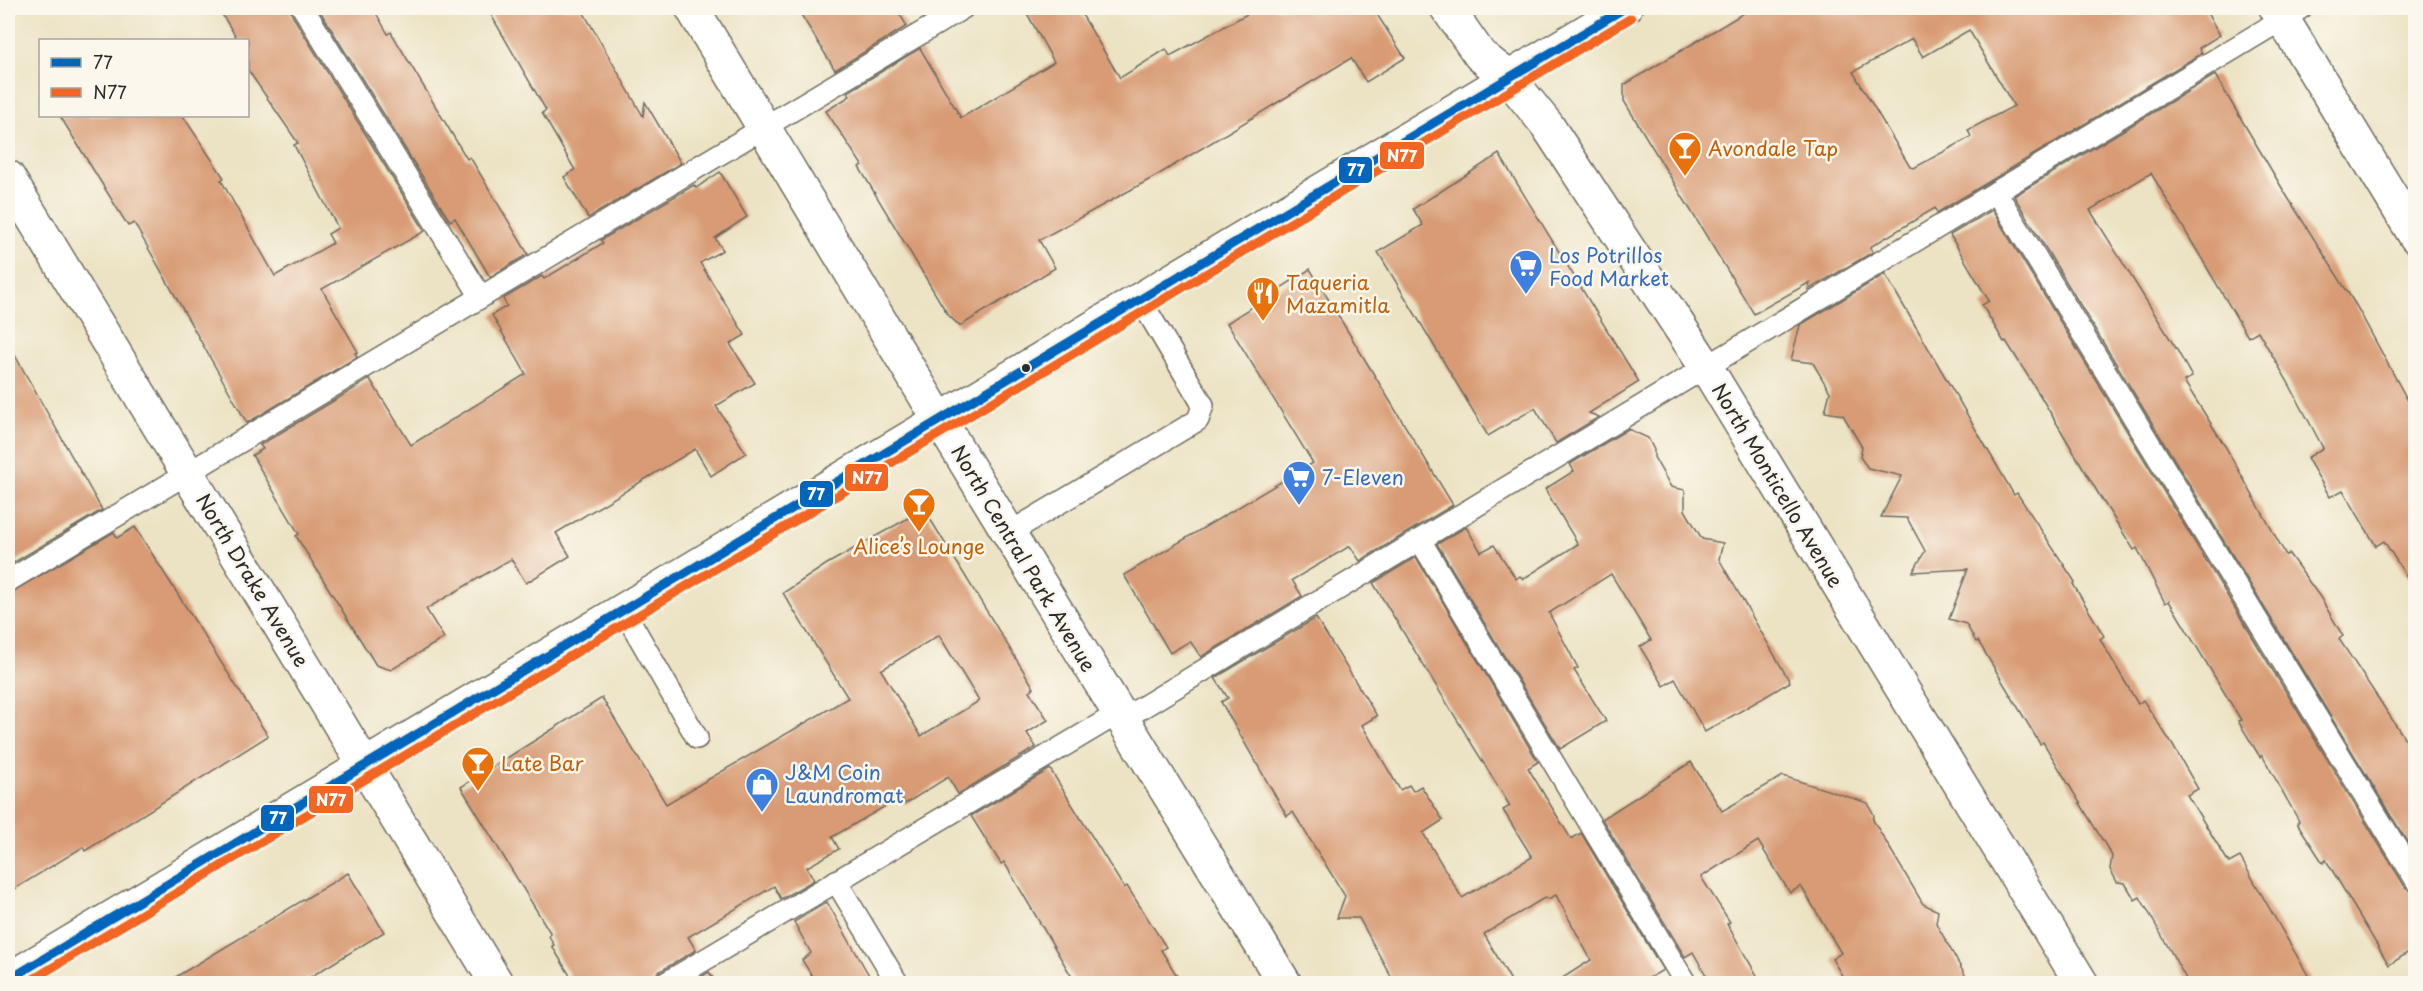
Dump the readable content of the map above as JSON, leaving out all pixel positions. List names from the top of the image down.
{
  "streets": {
    "street": ["North Monticello Avenue", "North Central Park Avenue", "North Drake Avenue"]
  },
  "places": {
    "bar": ["Avondale Tap", "Alice’s Lounge", "Late Bar"],
    "supermarket": ["Los Potrillos Food Market", "7-Eleven"],
    "restaurant": ["Taqueria Mazamitla"],
    "shop": ["J&M Coin Laundromat"]
  },
  "lines": ["transit line 77", "transit line N77"],
  "legend": ["77", "N77"]
}
